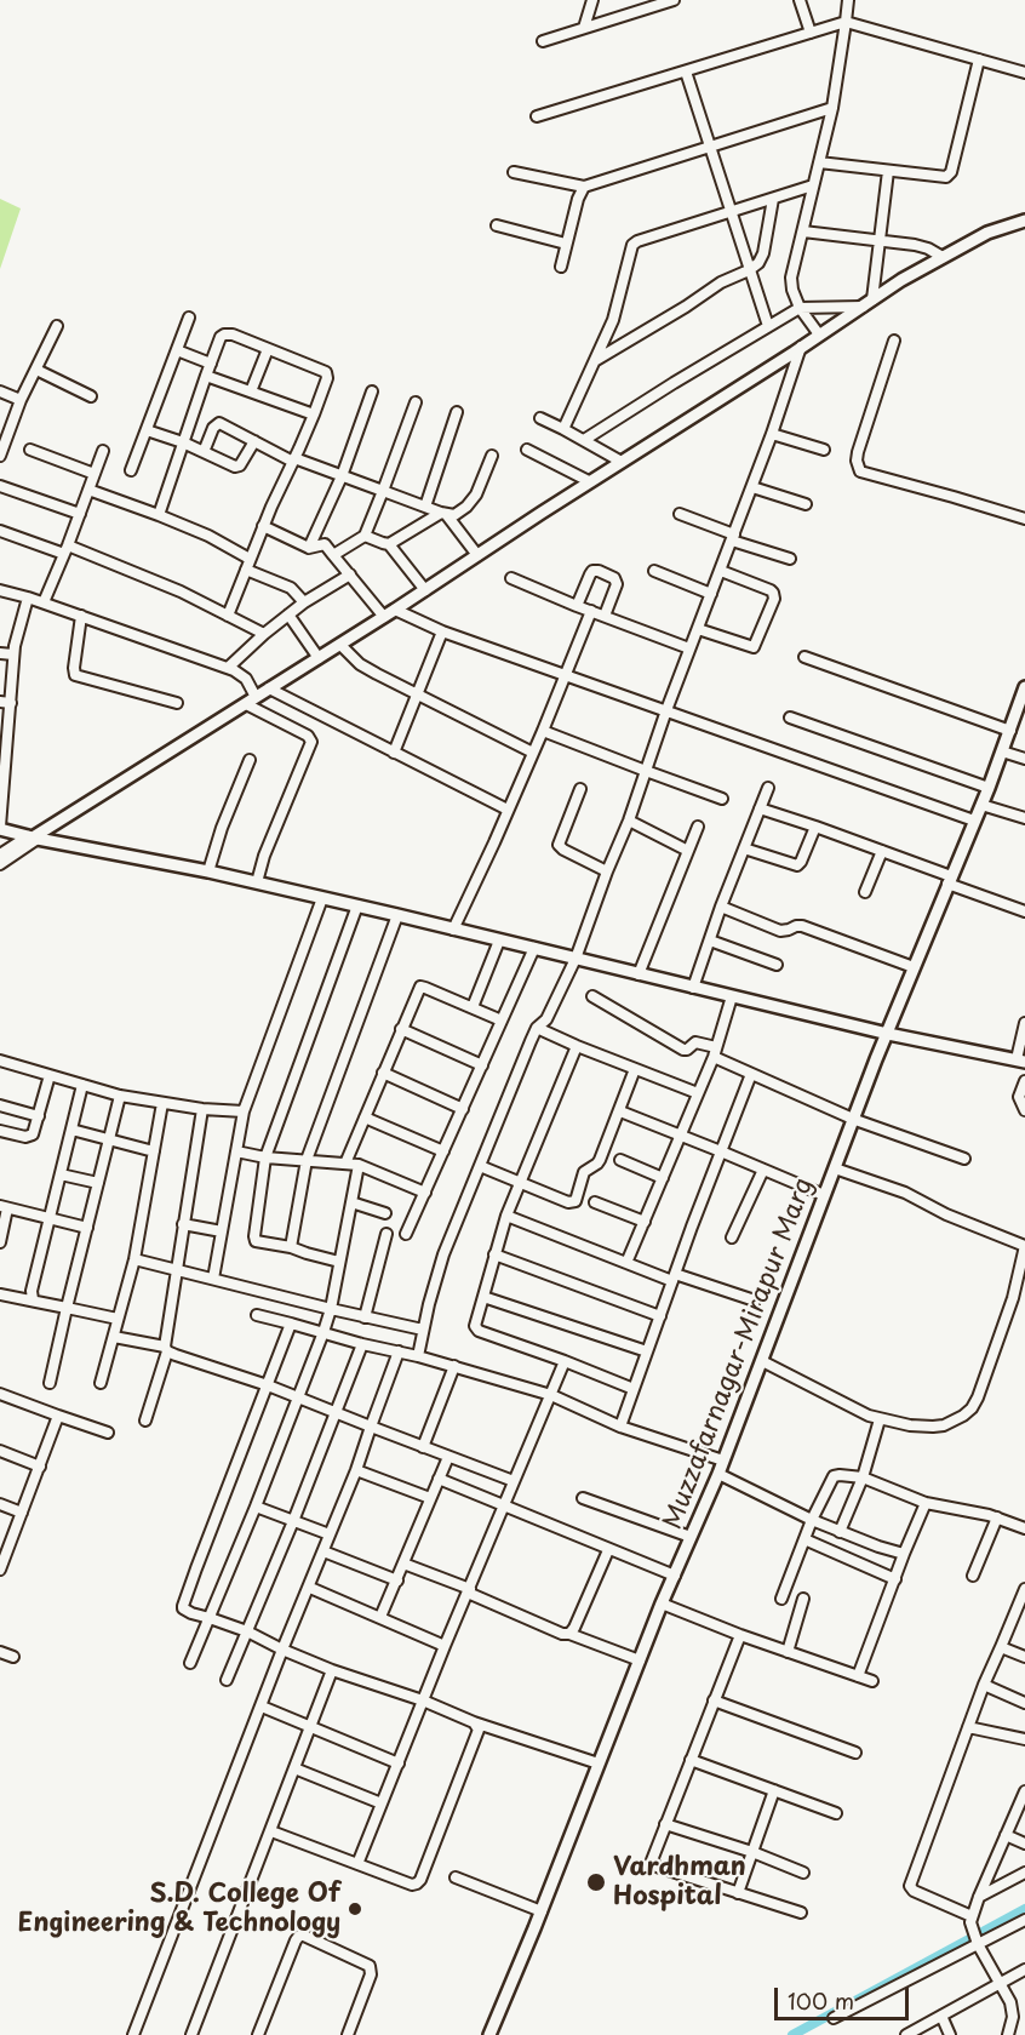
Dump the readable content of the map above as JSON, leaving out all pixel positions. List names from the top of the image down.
{
  "streets": {
    "main road": ["Muzzafarnagar-Mirapur Marg"]
  },
  "places": ["Vardhman Hospital", "S.D. College Of Engineering & Technology"],
  "scale_bar": "100 m"
}
